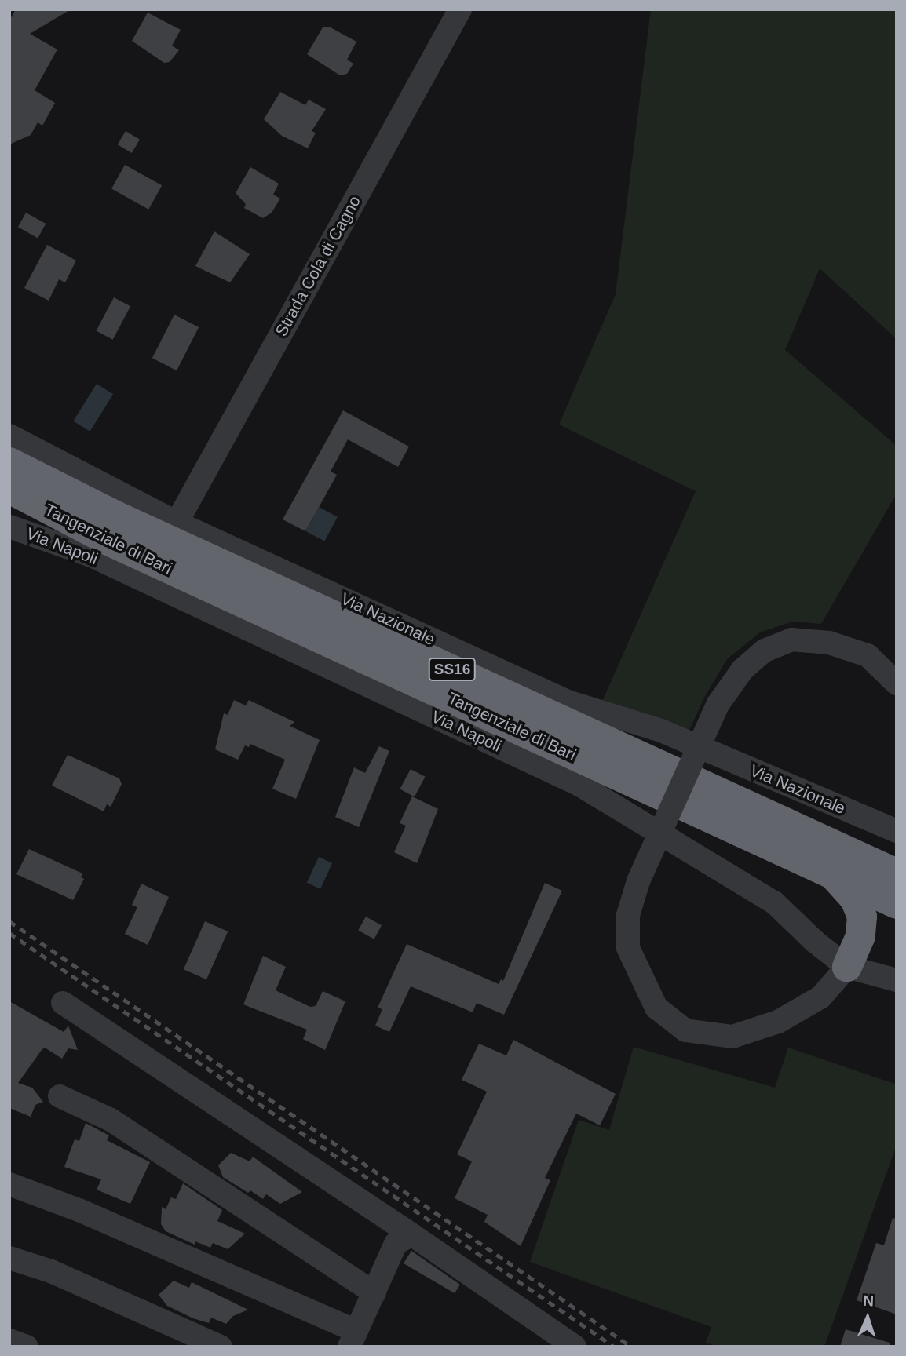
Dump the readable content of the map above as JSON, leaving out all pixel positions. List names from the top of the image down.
{
  "streets": {
    "highway": ["Tangenziale di Bari", "SS16"],
    "street": ["Strada Cola di Cagno", "Via Napoli", "Via Nazionale"]
  },
  "crossings": [
    ["Strada Cola di Cagno", "Via Nazionale"]
  ],
  "north": "top"
}
